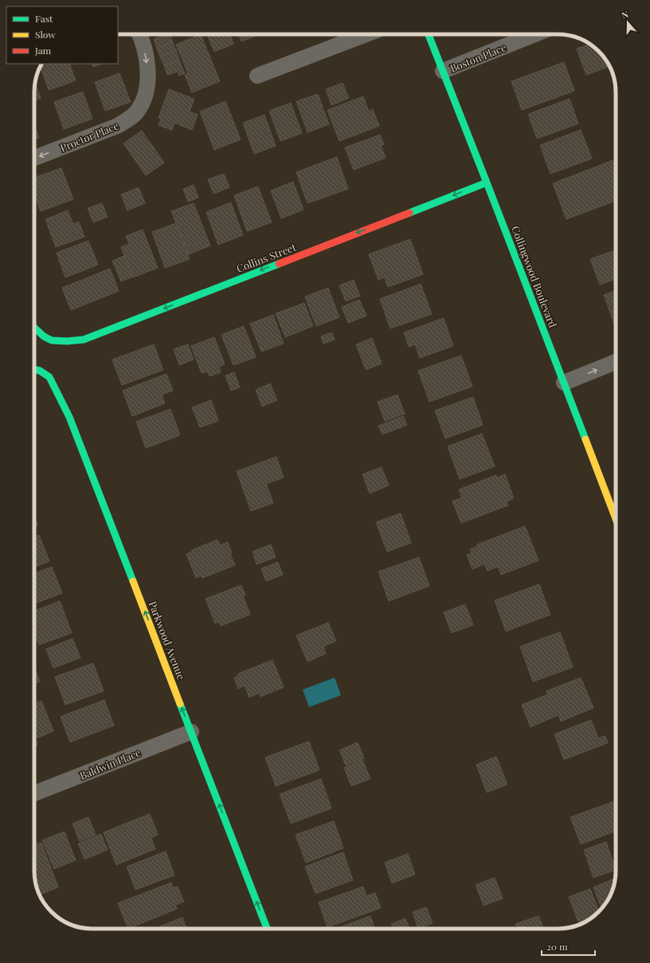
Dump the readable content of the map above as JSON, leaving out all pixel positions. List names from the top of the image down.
{
  "streets": {
    "street": [
      "Boston Place",
      "Proctor Place",
      "Collins Street",
      "Collingwood Boulevard",
      "Parkwood Avenue",
      "Baldwin Place"
    ]
  },
  "crossings": [
    ["Boston Place", "Collingwood Boulevard"],
    ["Collins Street", "Collingwood Boulevard"],
    ["Parkwood Avenue", "Baldwin Place"]
  ],
  "one_way": ["Proctor Place", "Collins Street", "Parkwood Avenue"],
  "legend": ["Fast", "Slow", "Jam"],
  "scale_bar": "20 m",
  "north": "top"
}
